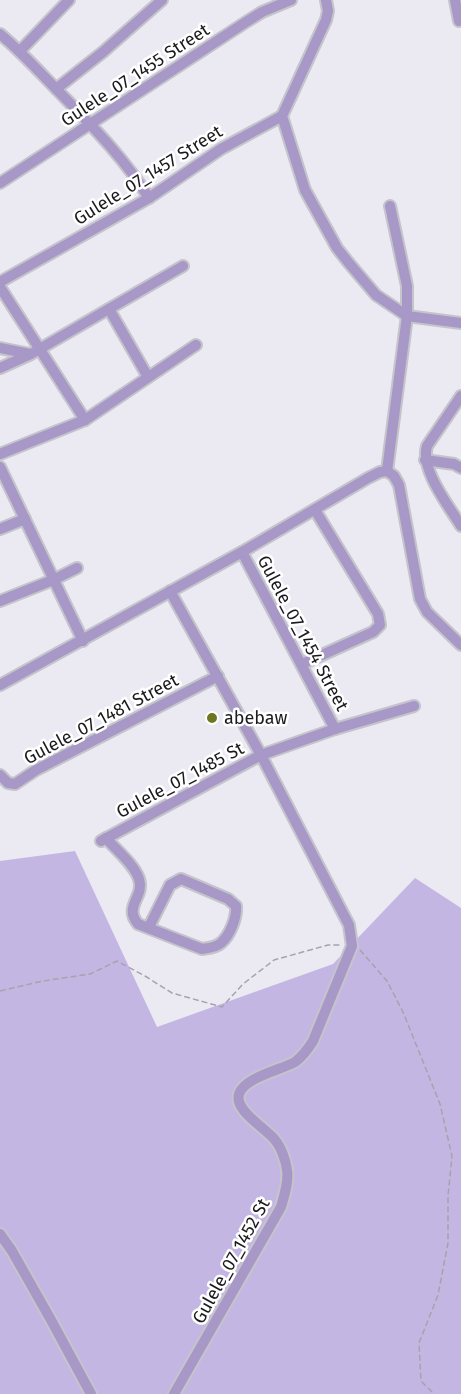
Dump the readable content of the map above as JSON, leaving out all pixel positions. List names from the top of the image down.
{
  "streets": {
    "street": [
      "Gulele_07_1455 Street",
      "Gulele_07_1457 Street",
      "Gulele_07_1454 Street",
      "Gulele_07_1481 Street",
      "Gulele_07_1485 St",
      "Gulele_07_1452 St"
    ]
  },
  "crossings": [
    ["Gulele_07_1454 Street", "Gulele_07_1485 St"]
  ],
  "places": ["abebaw"]
}
